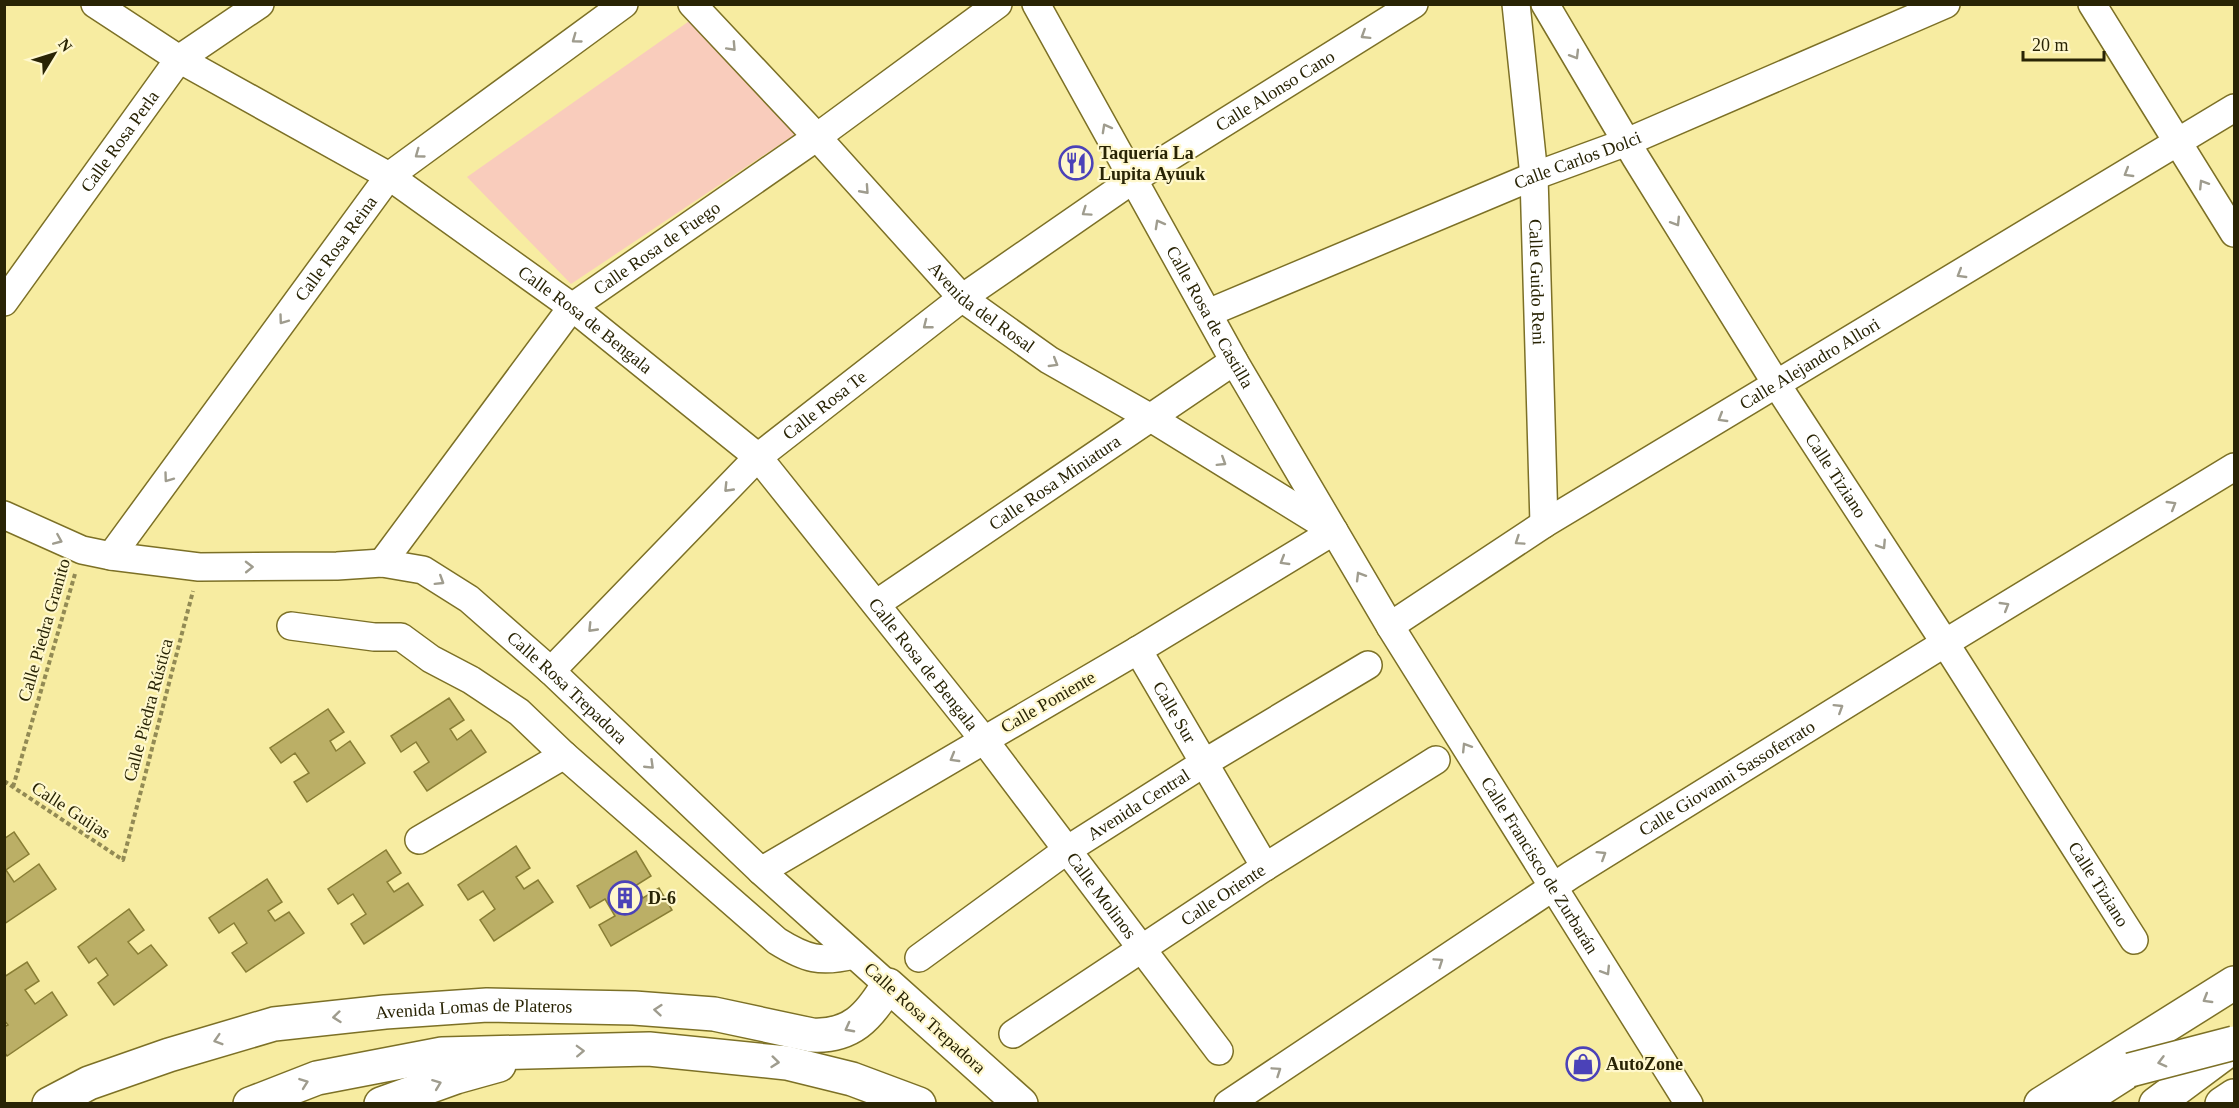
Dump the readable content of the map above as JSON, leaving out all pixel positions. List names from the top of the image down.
{
  "streets": {
    "main road": ["Calle Rosa Trepadora", "Avenida Lomas de Plateros"],
    "street": [
      "Calle Alonso Cano",
      "Calle Rosa Perla",
      "Calle Carlos Dolci",
      "Calle Rosa Reina",
      "Calle Rosa de Fuego",
      "Calle Guido Reni",
      "Avenida del Rosal",
      "Calle Rosa de Castilla",
      "Calle Rosa de Bengala",
      "Calle Alejandro Allori",
      "Calle Rosa Te",
      "Calle Tiziano",
      "Calle Rosa Miniatura",
      "Calle Poniente",
      "Calle Sur",
      "Calle Giovanni Sassoferrato",
      "Avenida Central",
      "Calle Francisco de Zurbarán",
      "Calle Molinos",
      "Calle Oriente"
    ],
    "path": ["Calle Piedra Granito", "Calle Piedra Rústica", "Calle Guijas"]
  },
  "crossings": [
    ["Calle Alonso Cano", "Calle Rosa de Castilla"],
    ["Calle Alonso Cano", "Calle Rosa Te"],
    ["Calle Rosa Perla", "Calle Rosa de Bengala"],
    ["Calle Carlos Dolci", "Calle Guido Reni"],
    ["Calle Carlos Dolci", "Calle Rosa de Castilla"],
    ["Calle Carlos Dolci", "Calle Tiziano"],
    ["Calle Rosa Reina", "Calle Rosa de Bengala"],
    ["Calle Rosa Reina", "Calle Rosa Trepadora"],
    ["Calle Rosa de Fuego", "Avenida del Rosal"],
    ["Calle Rosa de Fuego", "Calle Rosa de Bengala"],
    ["Calle Rosa de Fuego", "Calle Rosa Trepadora"],
    ["Calle Guido Reni", "Calle Alejandro Allori"],
    ["Avenida del Rosal", "Calle Rosa de Castilla"],
    ["Avenida del Rosal", "Calle Rosa Te"],
    ["Avenida del Rosal", "Calle Rosa Miniatura"],
    ["Avenida del Rosal", "Calle Poniente"],
    ["Calle Rosa de Castilla", "Calle Alejandro Allori"],
    ["Calle Rosa de Castilla", "Calle Rosa Te"],
    ["Calle Rosa de Castilla", "Calle Rosa Miniatura"],
    ["Calle Rosa de Castilla", "Calle Poniente"],
    ["Calle Rosa de Castilla", "Calle Francisco de Zurbarán"],
    ["Calle Rosa de Bengala", "Calle Rosa Te"],
    ["Calle Rosa de Bengala", "Calle Rosa Miniatura"],
    ["Calle Rosa de Bengala", "Calle Poniente"],
    ["Calle Rosa de Bengala", "Calle Molinos"],
    ["Calle Alejandro Allori", "Calle Tiziano"],
    ["Calle Alejandro Allori", "Calle Francisco de Zurbarán"],
    ["Calle Rosa Te", "Calle Rosa Trepadora"],
    ["Calle Tiziano", "Calle Giovanni Sassoferrato"],
    ["Calle Piedra Granito", "Calle Rosa Trepadora"],
    ["Calle Piedra Granito", "Calle Guijas"],
    ["Calle Rosa Trepadora", "Calle Poniente"],
    ["Calle Rosa Trepadora", "Calle Piedra Rústica"],
    ["Calle Rosa Trepadora", "Avenida Lomas de Plateros"],
    ["Calle Poniente", "Calle Sur"],
    ["Calle Poniente", "Calle Molinos"],
    ["Calle Piedra Rústica", "Calle Guijas"],
    ["Calle Sur", "Avenida Central"],
    ["Calle Sur", "Calle Oriente"],
    ["Calle Giovanni Sassoferrato", "Calle Francisco de Zurbarán"],
    ["Avenida Central", "Calle Molinos"],
    ["Calle Molinos", "Calle Oriente"]
  ],
  "one_way": [
    "Calle Alonso Cano",
    "Calle Rosa Reina",
    "Avenida del Rosal",
    "Calle Rosa de Castilla",
    "Calle Alejandro Allori",
    "Calle Rosa Te",
    "Calle Tiziano",
    "Calle Poniente",
    "Calle Giovanni Sassoferrato"
  ],
  "places": {
    "restaurant": ["Taquería La Lupita Ayuuk"],
    "building": ["D-6"],
    "shop": ["AutoZone"]
  },
  "scale_bar": "20 m",
  "north": "top right"
}
